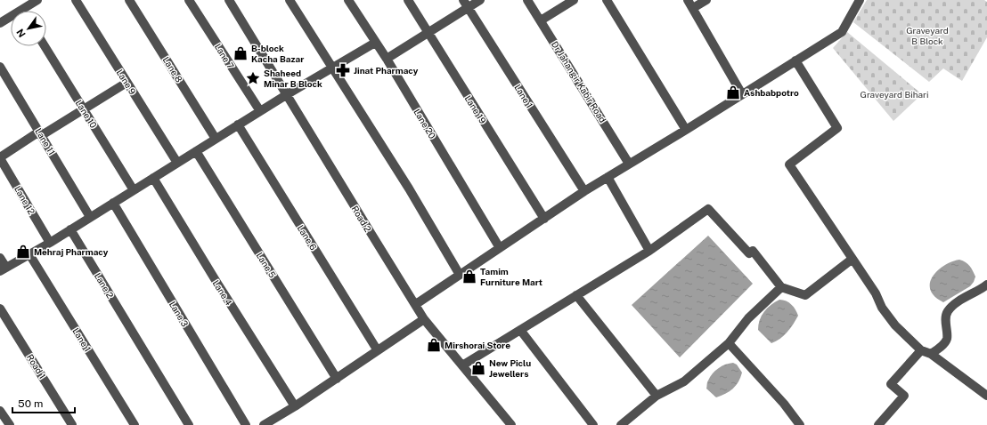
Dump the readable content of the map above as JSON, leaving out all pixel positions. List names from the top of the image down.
{
  "streets": {
    "street": [
      "Lane 7",
      "Lane 8",
      "Lane 9",
      "Dr Jahangir Kabir Road",
      "Lane 1",
      "Lane 19",
      "Lane 10",
      "Lane 20",
      "Lane 11",
      "Lane 12",
      "Road 2",
      "Lane 6",
      "Lane 5",
      "Lane 2",
      "Lane 4",
      "Lane 3",
      "Road 1"
    ]
  },
  "parks": ["Graveyard B Block", "Graveyard Bihari"],
  "places": {
    "shop": [
      "B-block Kacha Bazar",
      "Ashbabpotro",
      "Mehraj Pharmacy",
      "Tamim Furniture Mart",
      "Mirshorai Store",
      "New Piclu Jewellers"
    ],
    "pharmacy": ["Jinat Pharmacy"],
    "place": ["Shaheed Minar B Block"]
  },
  "scale_bar": "50 m",
  "north": "bottom left"
}
